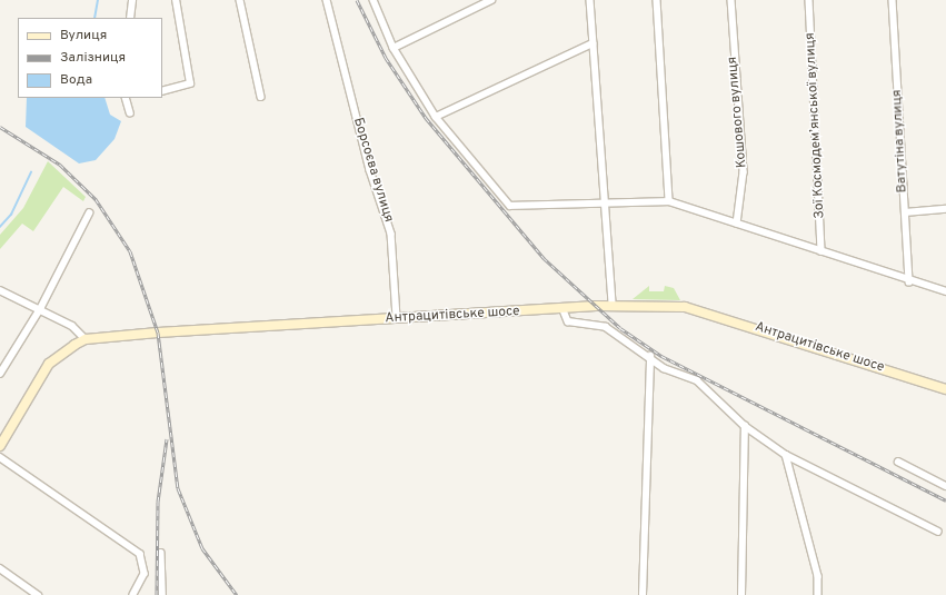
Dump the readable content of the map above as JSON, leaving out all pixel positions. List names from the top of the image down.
{
  "streets": {
    "main road": ["Антрацитівське шосе"],
    "street": [
      "Кошового вулиця",
      "Зої Космодем’янської вулиця",
      "Ватутіна вулиця",
      "Борсоєва вулиця"
    ]
  },
  "crossings": [
    ["Борсоєва вулиця", "Антрацитівське шосе"]
  ],
  "legend": ["Вулиця", "Залізниця", "Вода"]
}
